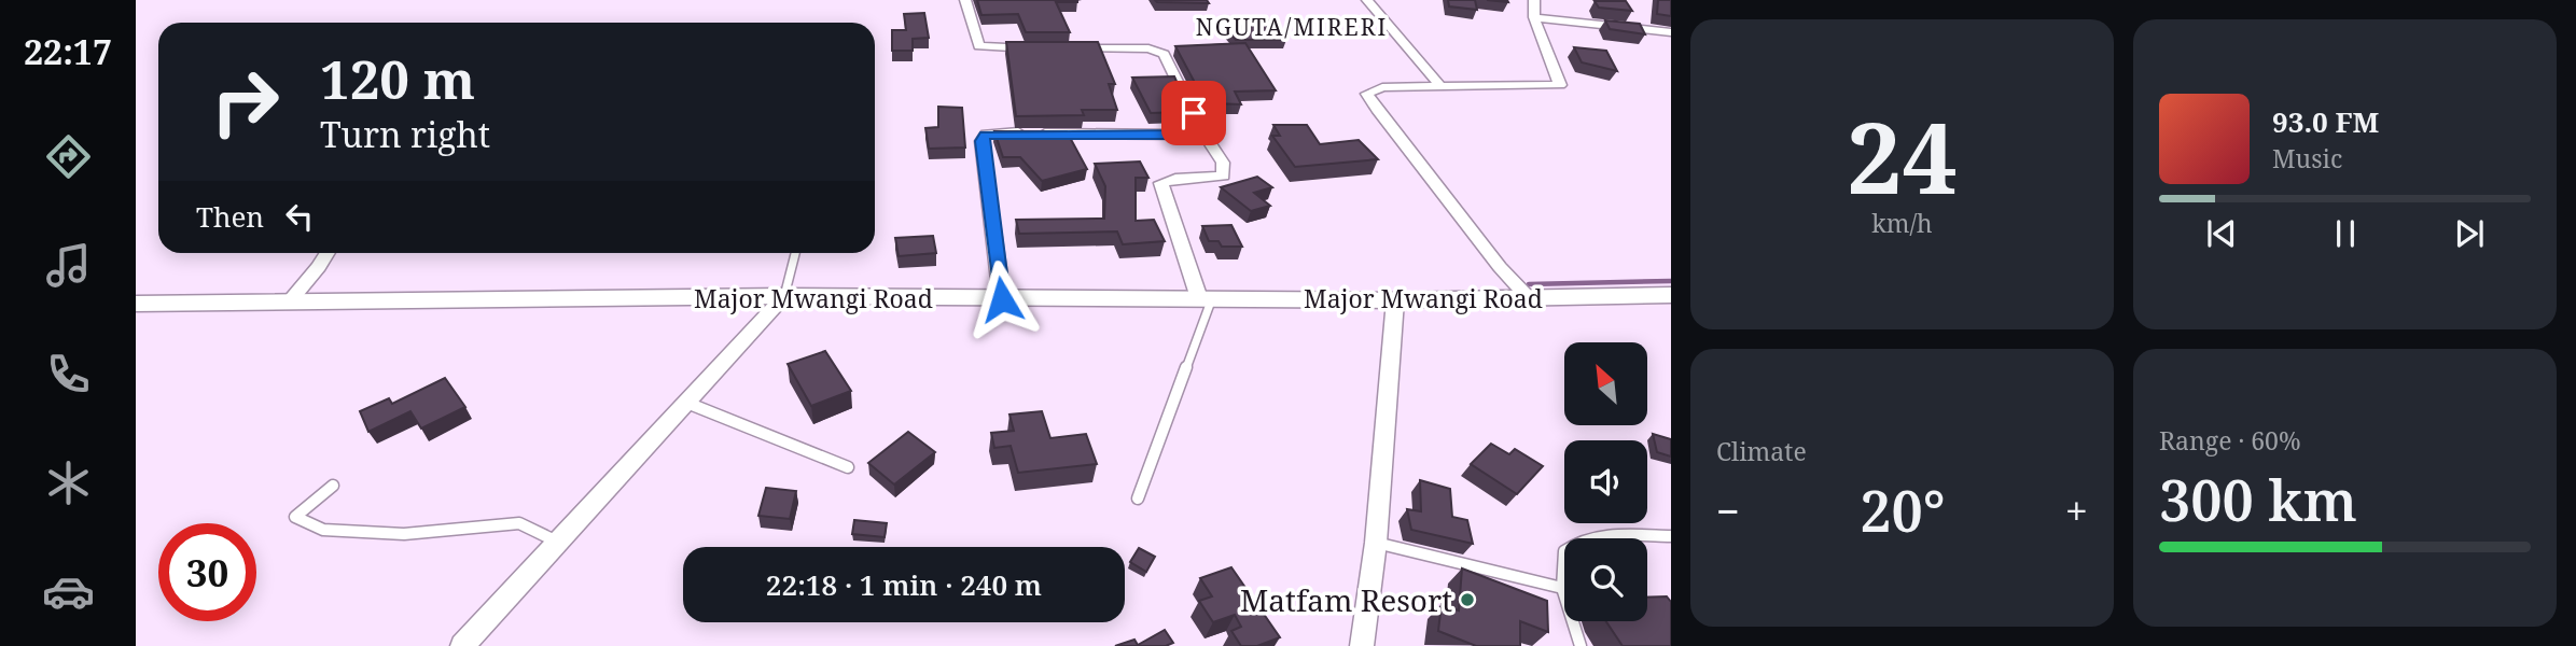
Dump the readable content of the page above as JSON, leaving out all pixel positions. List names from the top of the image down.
{
  "streets": {
    "street": ["Major Mwangi Road"]
  },
  "districts": ["NGUTA/MIRERI"],
  "places": ["Matfam Resort"],
  "north": "top left",
  "page": {
    "tabs": "22:17",
    "tile": [
      ["24", "km/h"],
      "Climate",
      ["Range · 60%", "300 km"]
    ],
    "turn": ["120 m", "Turn right"],
    "song": ["93.0 FM", "Music"],
    "then": "Then",
    "heat": ["−", "20°", "+"],
    "limit": "30",
    "trip": "22:18 · 1 min · 240 m"
  }
}
